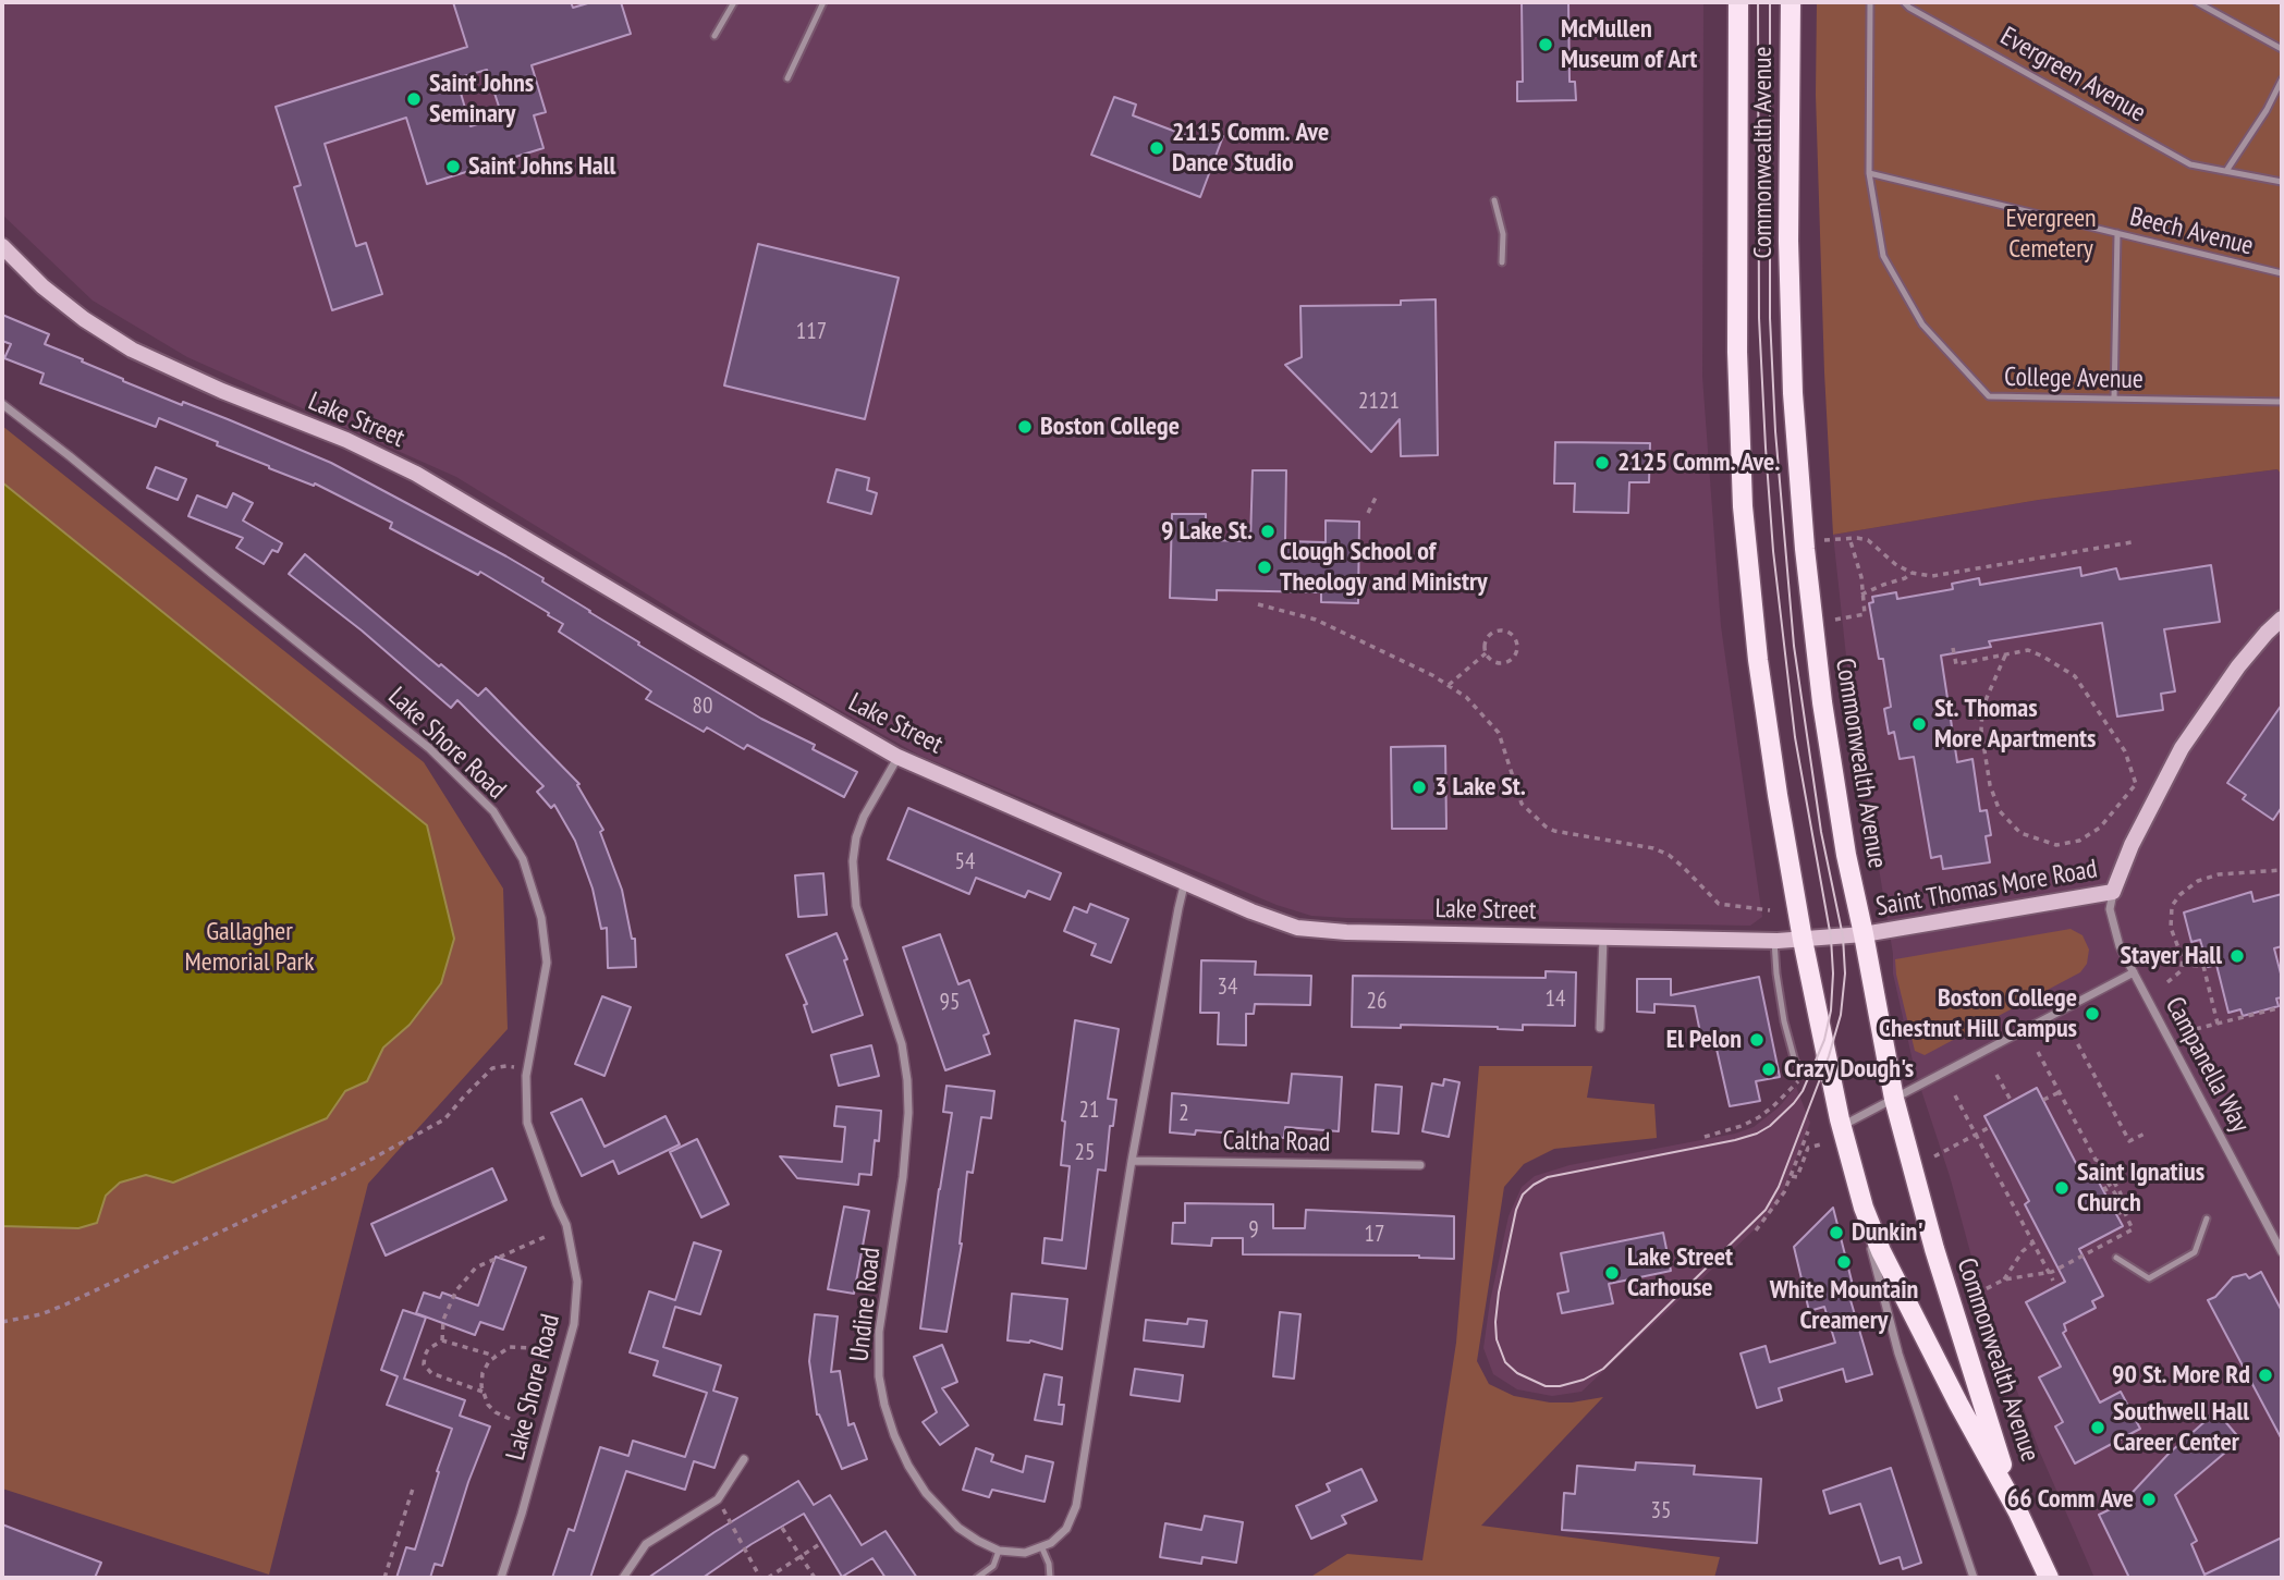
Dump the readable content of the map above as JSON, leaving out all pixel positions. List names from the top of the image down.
{
  "streets": {
    "main road": ["Commonwealth Avenue"],
    "street": [
      "Lake Street",
      "Lake Shore Road",
      "Saint Thomas More Road",
      "Campanella Way",
      "Caltha Road",
      "Undine Road"
    ],
    "lane": ["Evergreen Avenue", "Beech Avenue", "College Avenue"]
  },
  "crossings": [
    ["Commonwealth Avenue", "Lake Street"],
    ["Commonwealth Avenue", "Saint Thomas More Road"],
    ["Beech Avenue", "College Avenue"],
    ["Lake Street", "Saint Thomas More Road"],
    ["Lake Street", "Undine Road"],
    ["Saint Thomas More Road", "Campanella Way"]
  ],
  "parks": ["Evergreen Cemetery", "Gallagher Memorial Park"],
  "places": [
    "McMullen Museum of Art",
    "Saint Johns Seminary",
    "2115 Comm. Ave Dance Studio",
    "Saint Johns Hall",
    "Boston College",
    "2125 Comm. Ave.",
    "9 Lake St.",
    "Clough School of Theology and Ministry",
    "St. Thomas More Apartments",
    "3 Lake St.",
    "Stayer Hall",
    "Boston College Chestnut Hill Campus",
    "El Pelon",
    "Crazy Dough's",
    "Saint Ignatius Church",
    "Dunkin'",
    "White Mountain Creamery",
    "Lake Street Carhouse",
    "90 St. More Rd",
    "Southwell Hall Career Center",
    "66 Comm Ave"
  ],
  "house_numbers": [
    "117",
    "2121",
    "80",
    "54",
    "34",
    "14",
    "26",
    "95",
    "21",
    "2",
    "25",
    "9",
    "17",
    "35"
  ]
}
